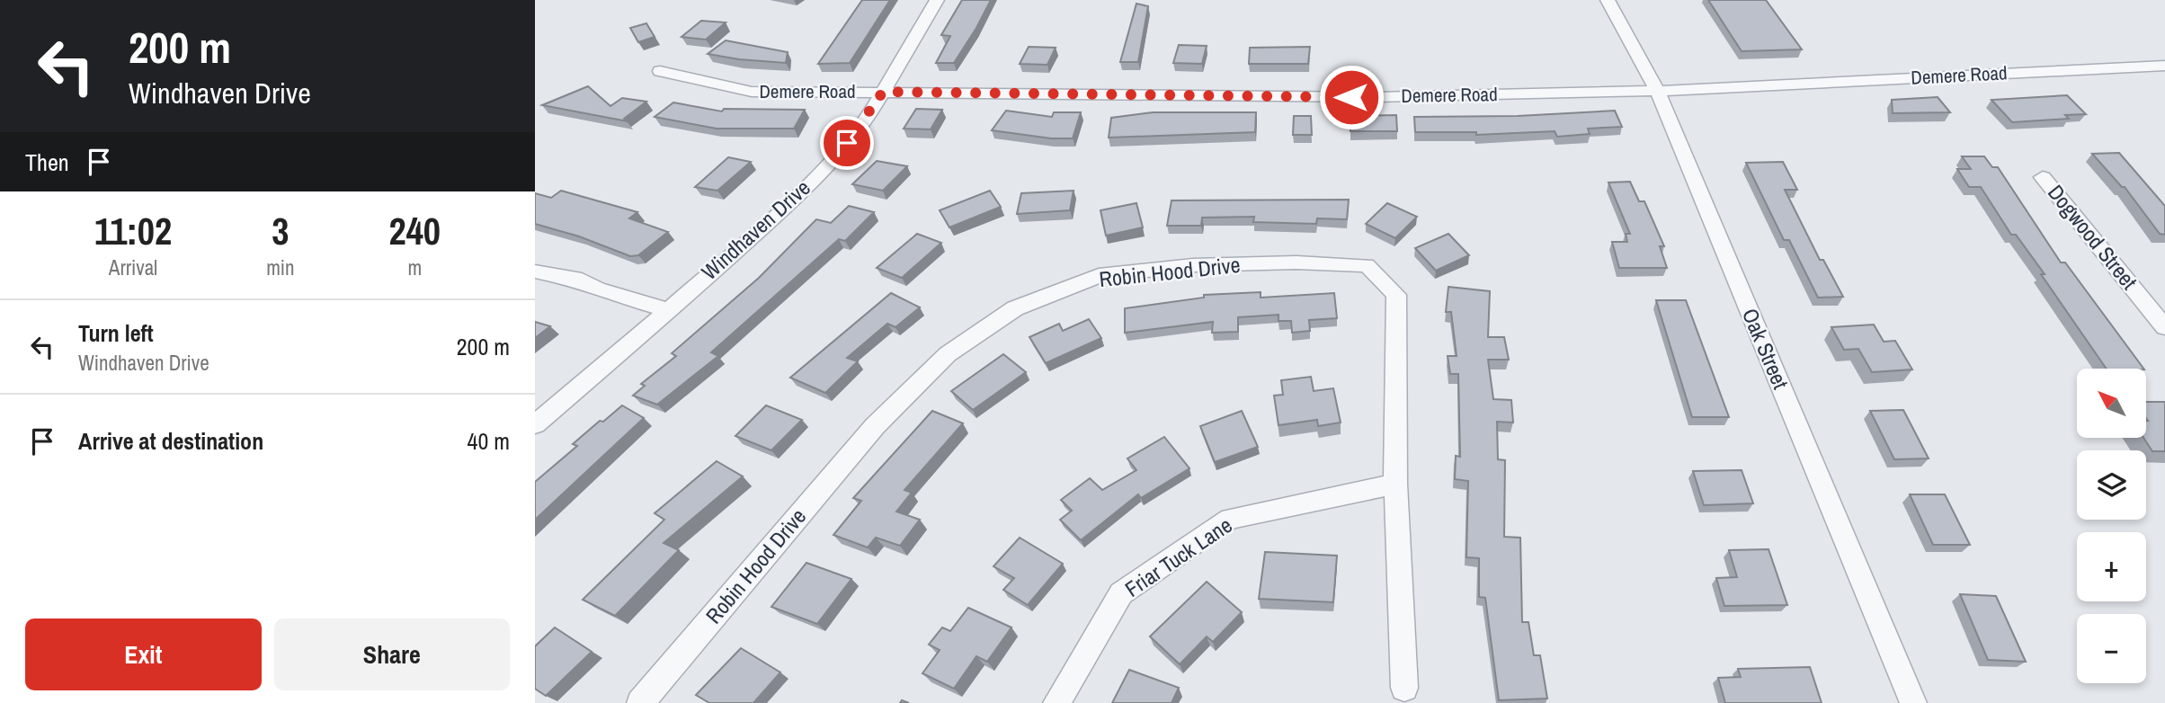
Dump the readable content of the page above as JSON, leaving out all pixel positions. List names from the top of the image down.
{
  "streets": {
    "street": [
      "Demere Road",
      "Windhaven Drive",
      "Dogwood Street",
      "Robin Hood Drive",
      "Oak Street",
      "Friar Tuck Lane"
    ]
  },
  "crossings": [
    ["Demere Road", "Windhaven Drive"],
    ["Demere Road", "Oak Street"],
    ["Robin Hood Drive", "Friar Tuck Lane"]
  ],
  "north": "top left",
  "page": {
    "turn": ["200 m", "Windhaven Drive"],
    "then": "Then",
    "eta": [
      "11:02",
      "Arrival",
      "3",
      "min",
      "240",
      "m"
    ],
    "list": [
      {
        "name": "Turn left",
        "note": "Windhaven Drive",
        "value": "200 m"
      },
      {
        "name": "Arrive at destination",
        "value": "40 m"
      }
    ],
    "map_buttons": ["+", "−"],
    "buttons": ["Exit", "Share"]
  }
}
